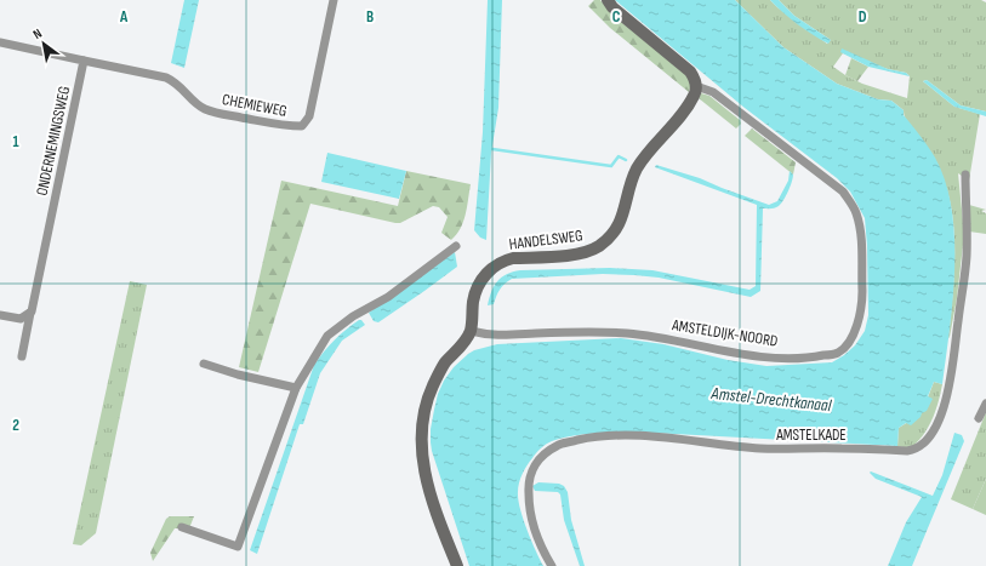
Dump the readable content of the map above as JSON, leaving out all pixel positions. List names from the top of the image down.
{
  "streets": {
    "street": [
      "CHEMIEWEG",
      "ONDERNEMINGSWEG",
      "HANDELSWEG",
      "AMSTELDIJK-NOORD",
      "AMSTELKADE"
    ]
  },
  "crossings": [
    ["CHEMIEWEG", "ONDERNEMINGSWEG"],
    ["HANDELSWEG", "AMSTELDIJK-NOORD"]
  ],
  "water": ["Amstel-Drechtkanaal"],
  "north": "top left",
  "grid": {
    "columns": [
      "A",
      "B",
      "C",
      "D"
    ],
    "rows": ["1", "2"]
  }
}
